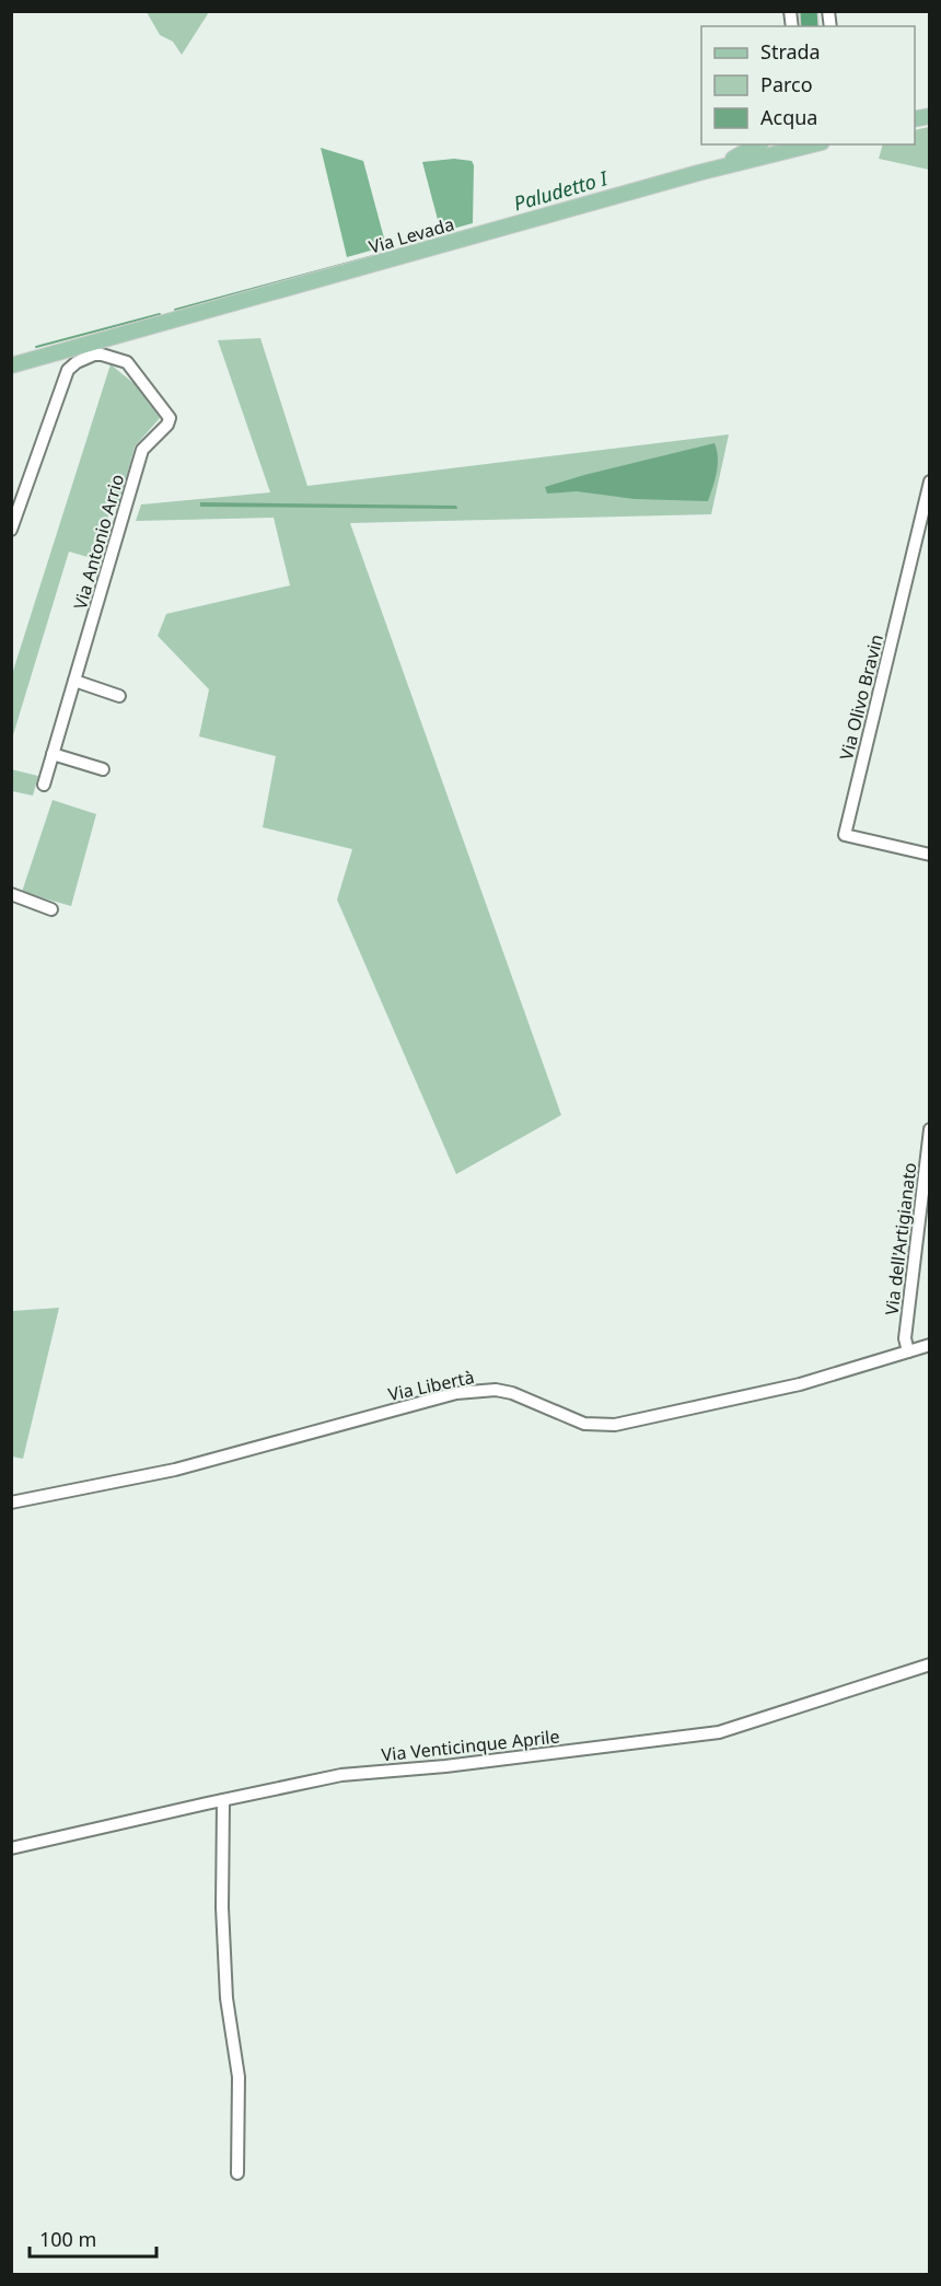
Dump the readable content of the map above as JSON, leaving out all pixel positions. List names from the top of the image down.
{
  "streets": {
    "main road": ["Via Levada"],
    "street": [
      "Via Antonio Arrio",
      "Via Olivo Bravin",
      "Via dell'Artigianato",
      "Via Libertà",
      "Via Venticinque Aprile"
    ]
  },
  "crossings": [
    ["Via Levada", "Via Antonio Arrio"],
    ["Via dell'Artigianato", "Via Libertà"]
  ],
  "water": ["Paludetto I"],
  "legend": ["Strada", "Parco", "Acqua"],
  "scale_bar": "100 m"
}
